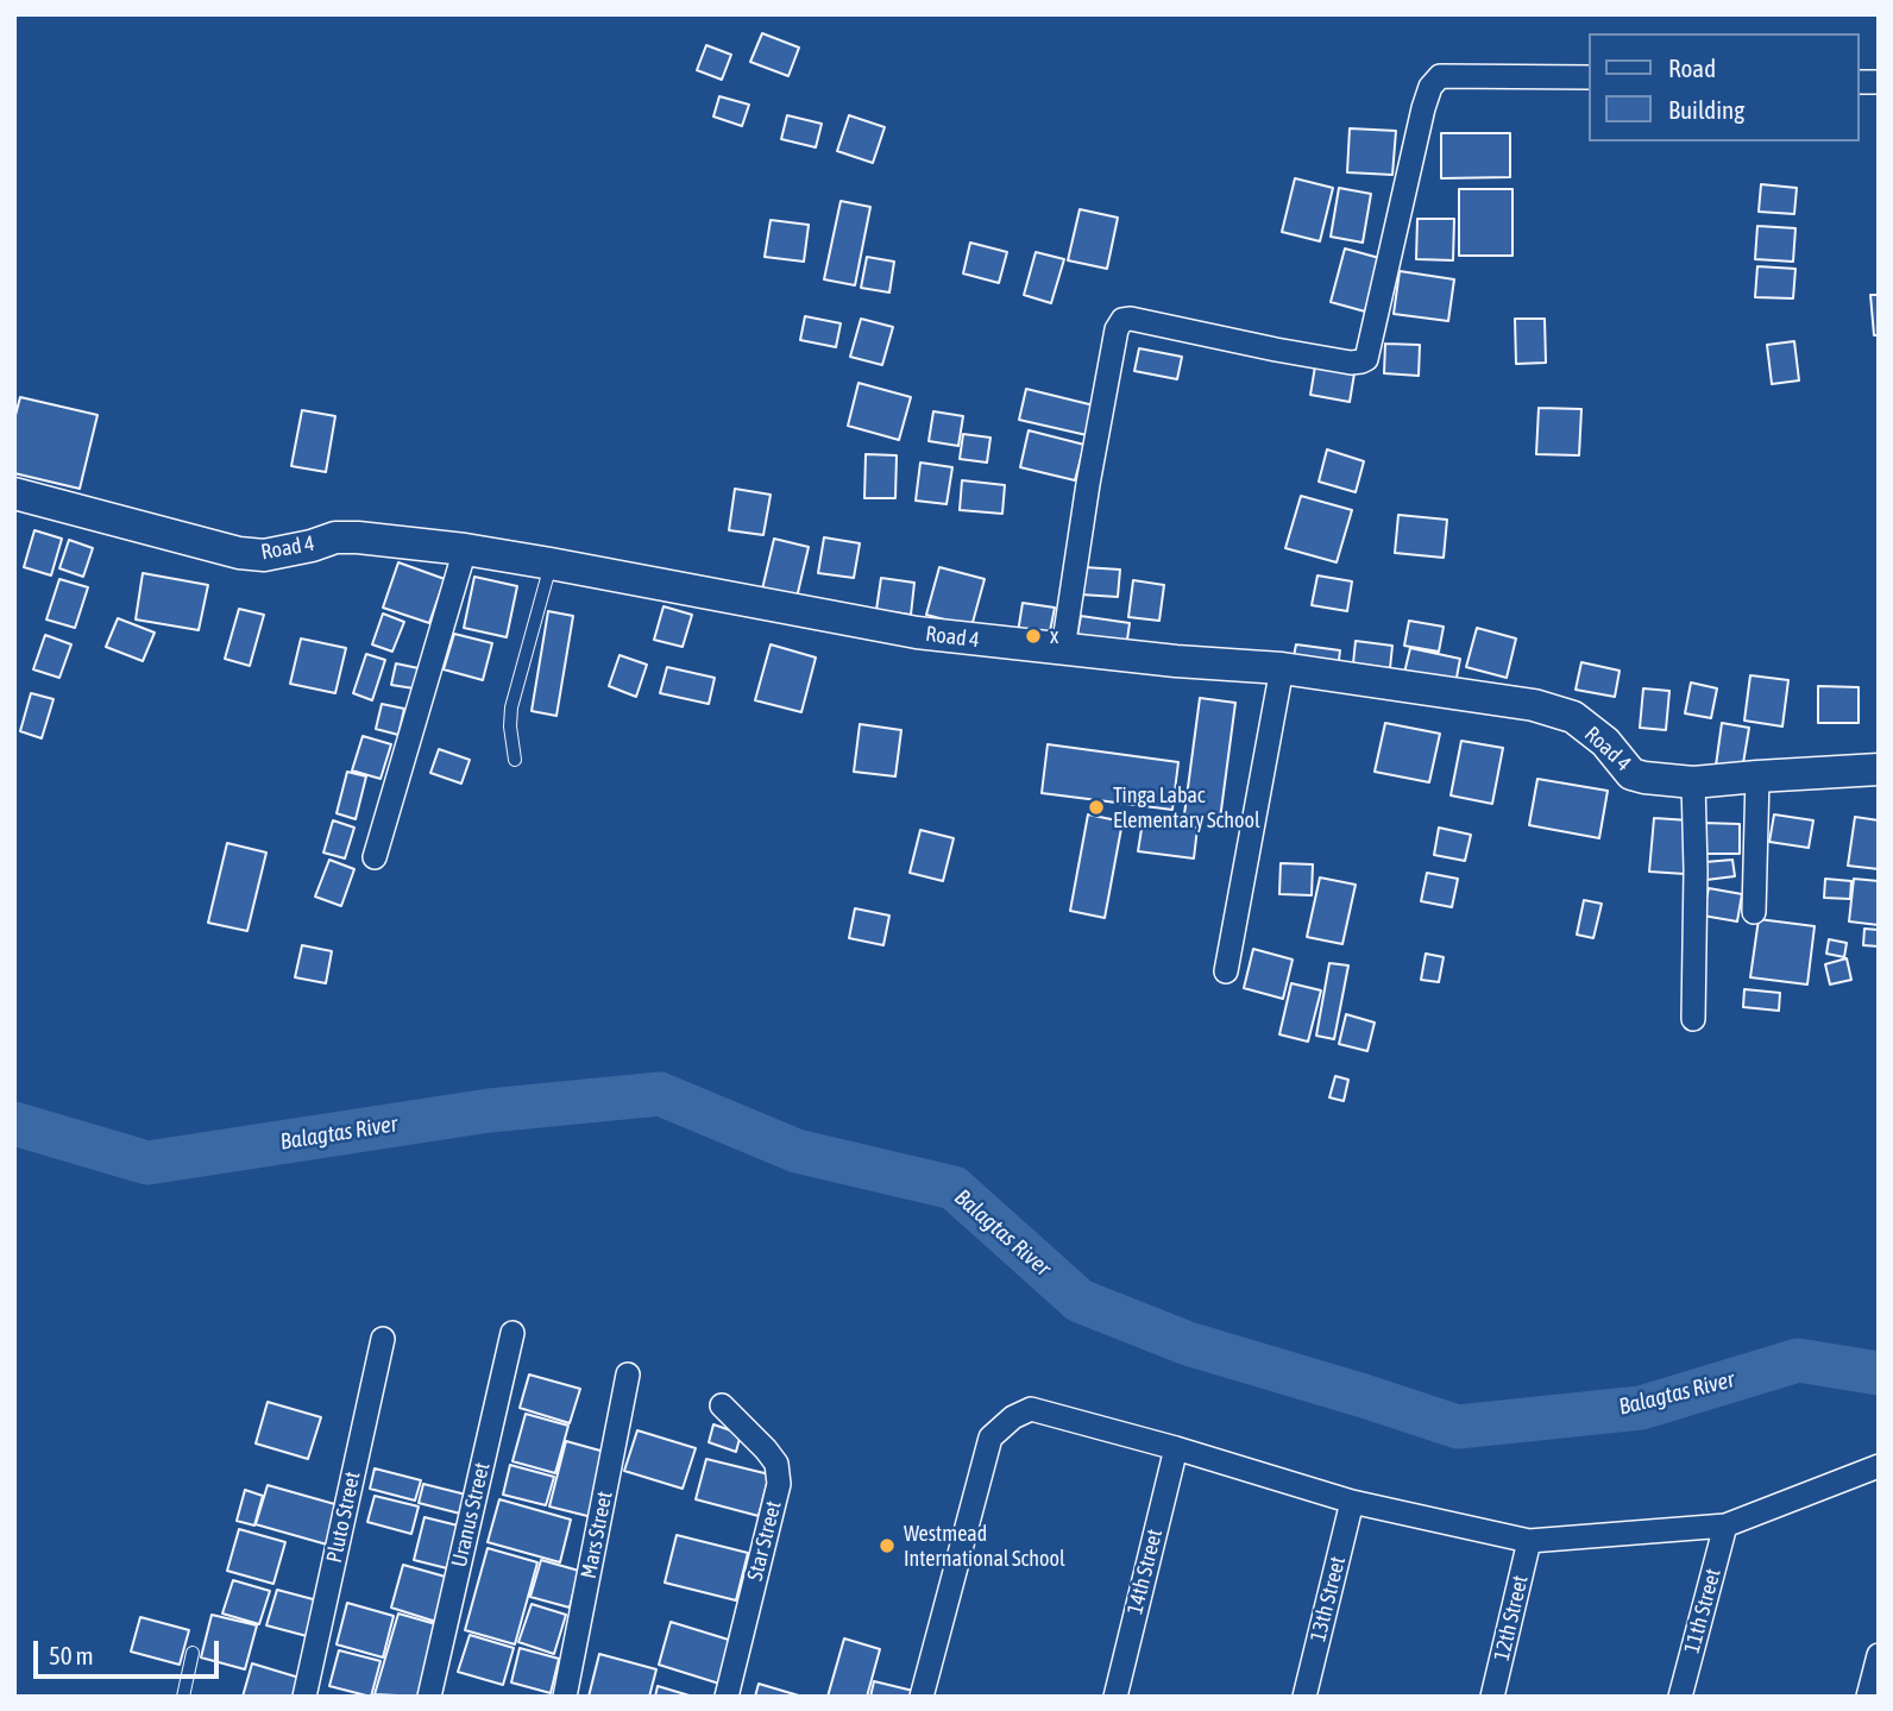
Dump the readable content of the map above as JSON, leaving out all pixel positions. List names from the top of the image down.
{
  "streets": {
    "street": [
      "Road 4",
      "Uranus Street",
      "Pluto Street",
      "Mars Street",
      "Star Street",
      "14th Street",
      "13th Street",
      "11th Street",
      "12th Street"
    ]
  },
  "water": ["Balagtas River"],
  "places": ["x", "Tinga Labac Elementary School", "Westmead International School"],
  "legend": ["Road", "Building"],
  "scale_bar": "50 m"
}
